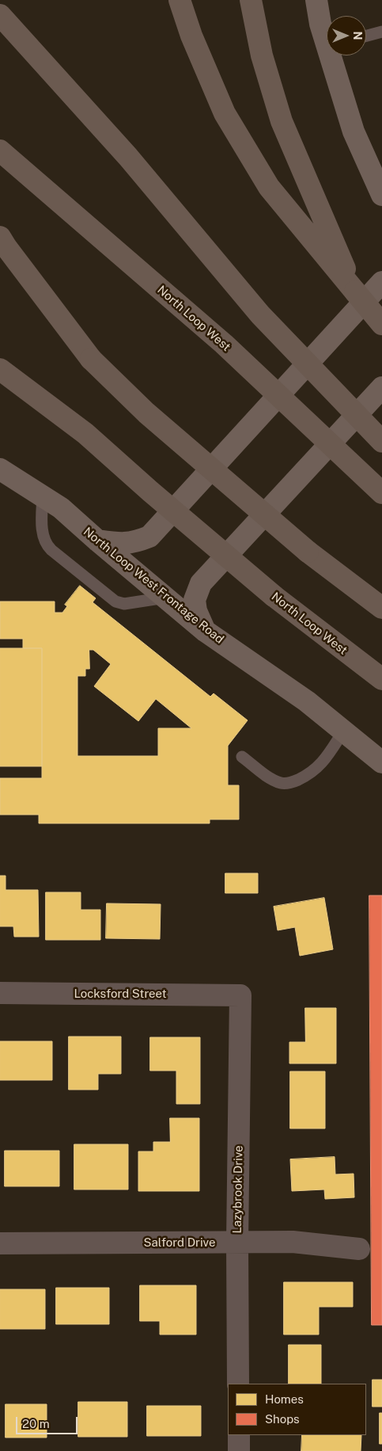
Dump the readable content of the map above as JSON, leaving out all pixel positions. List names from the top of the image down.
{
  "streets": {
    "highway": ["North Loop West"],
    "main road": ["North Loop West Frontage Road"],
    "street": ["Locksford Street", "Lazybrook Drive", "Salford Drive"]
  },
  "crossings": [
    ["Locksford Street", "Lazybrook Drive"],
    ["Lazybrook Drive", "Salford Drive"]
  ],
  "legend": ["Homes", "Shops"],
  "scale_bar": "20 m",
  "north": "right"
}
